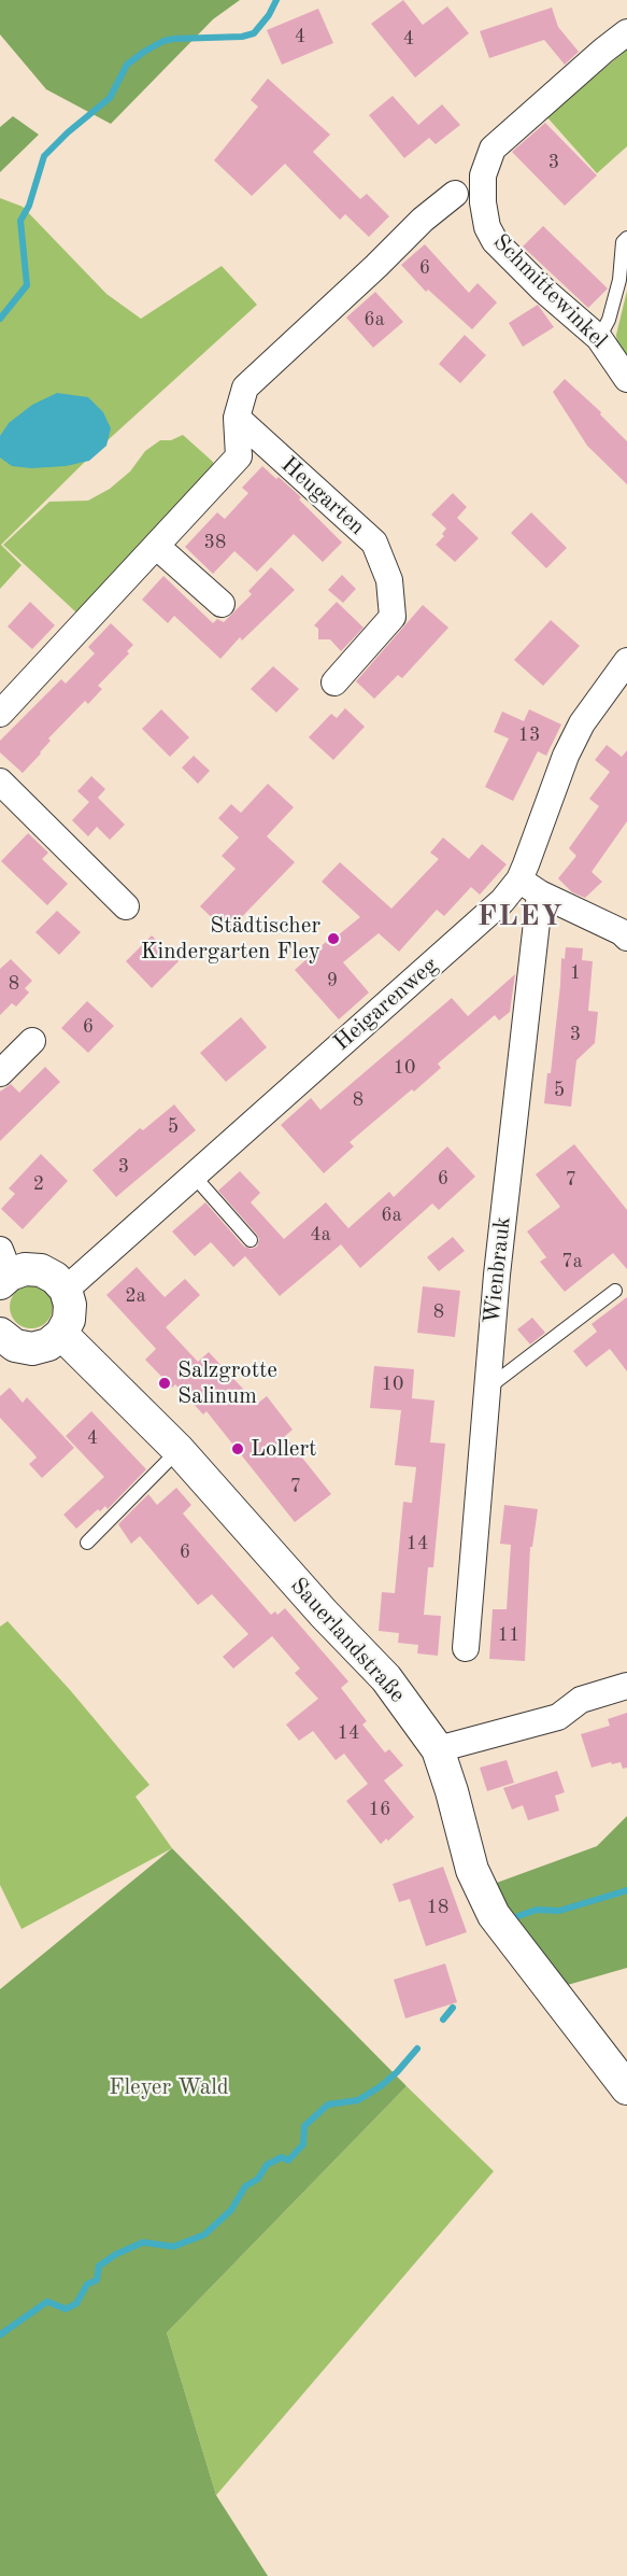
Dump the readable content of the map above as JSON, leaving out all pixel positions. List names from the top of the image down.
{
  "streets": {
    "street": [
      "Schmittewinkel",
      "Heugarten",
      "Heigarenweg",
      "Wienbrauk",
      "Sauerlandstraße"
    ]
  },
  "crossings": [
    ["Heigarenweg", "Wienbrauk"]
  ],
  "districts": ["FLEY"],
  "parks": ["Fleyer Wald"],
  "places": ["Städtischer Kindergarten Fley", "Salzgrotte Salinum", "Lollert"],
  "house_numbers": [
    "4",
    "4",
    "3",
    "6",
    "6a",
    "38",
    "13",
    "1",
    "9",
    "8",
    "6",
    "3",
    "10",
    "5",
    "8",
    "5",
    "3",
    "6",
    "7",
    "2",
    "6a",
    "4a",
    "7a",
    "2a",
    "8",
    "10",
    "4",
    "7",
    "14",
    "6",
    "11",
    "14",
    "16",
    "18"
  ]
}
